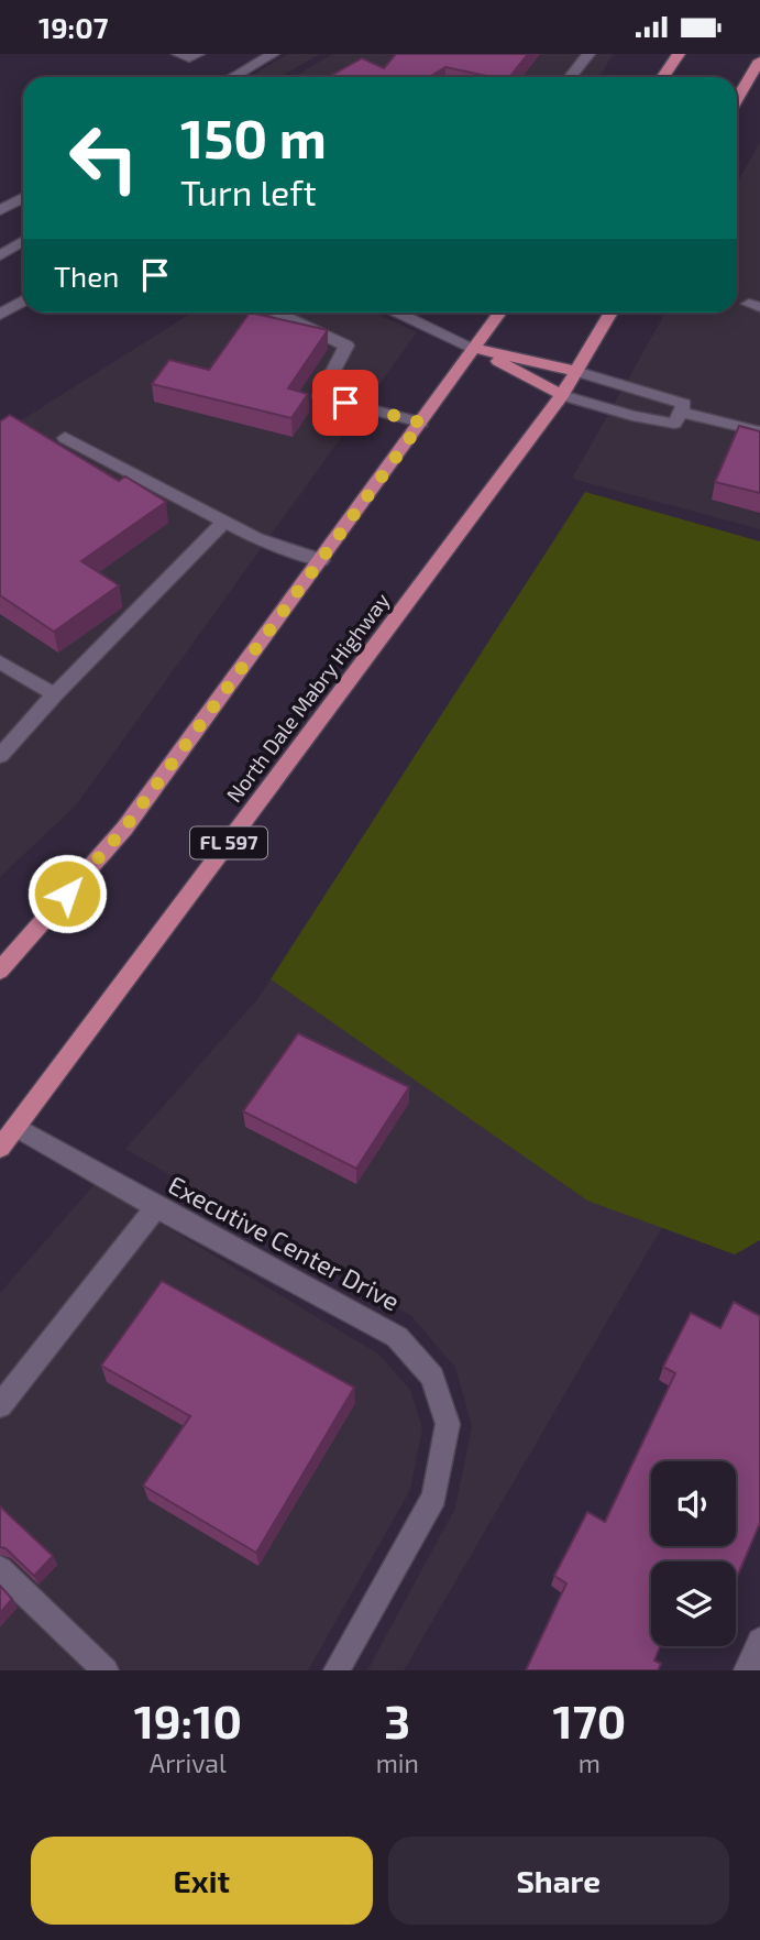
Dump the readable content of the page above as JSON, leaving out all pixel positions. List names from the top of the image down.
{
  "streets": {
    "main road": ["North Dale Mabry Highway", "FL 597"],
    "street": ["Executive Center Drive"]
  },
  "crossings": [
    ["North Dale Mabry Highway", "Executive Center Drive"]
  ],
  "page": {
    "status": "19:07",
    "turn": ["150 m", "Turn left"],
    "then": "Then",
    "eta": [
      "19:10",
      "Arrival",
      "3",
      "min",
      "170",
      "m"
    ],
    "buttons": ["Exit", "Share"]
  }
}
